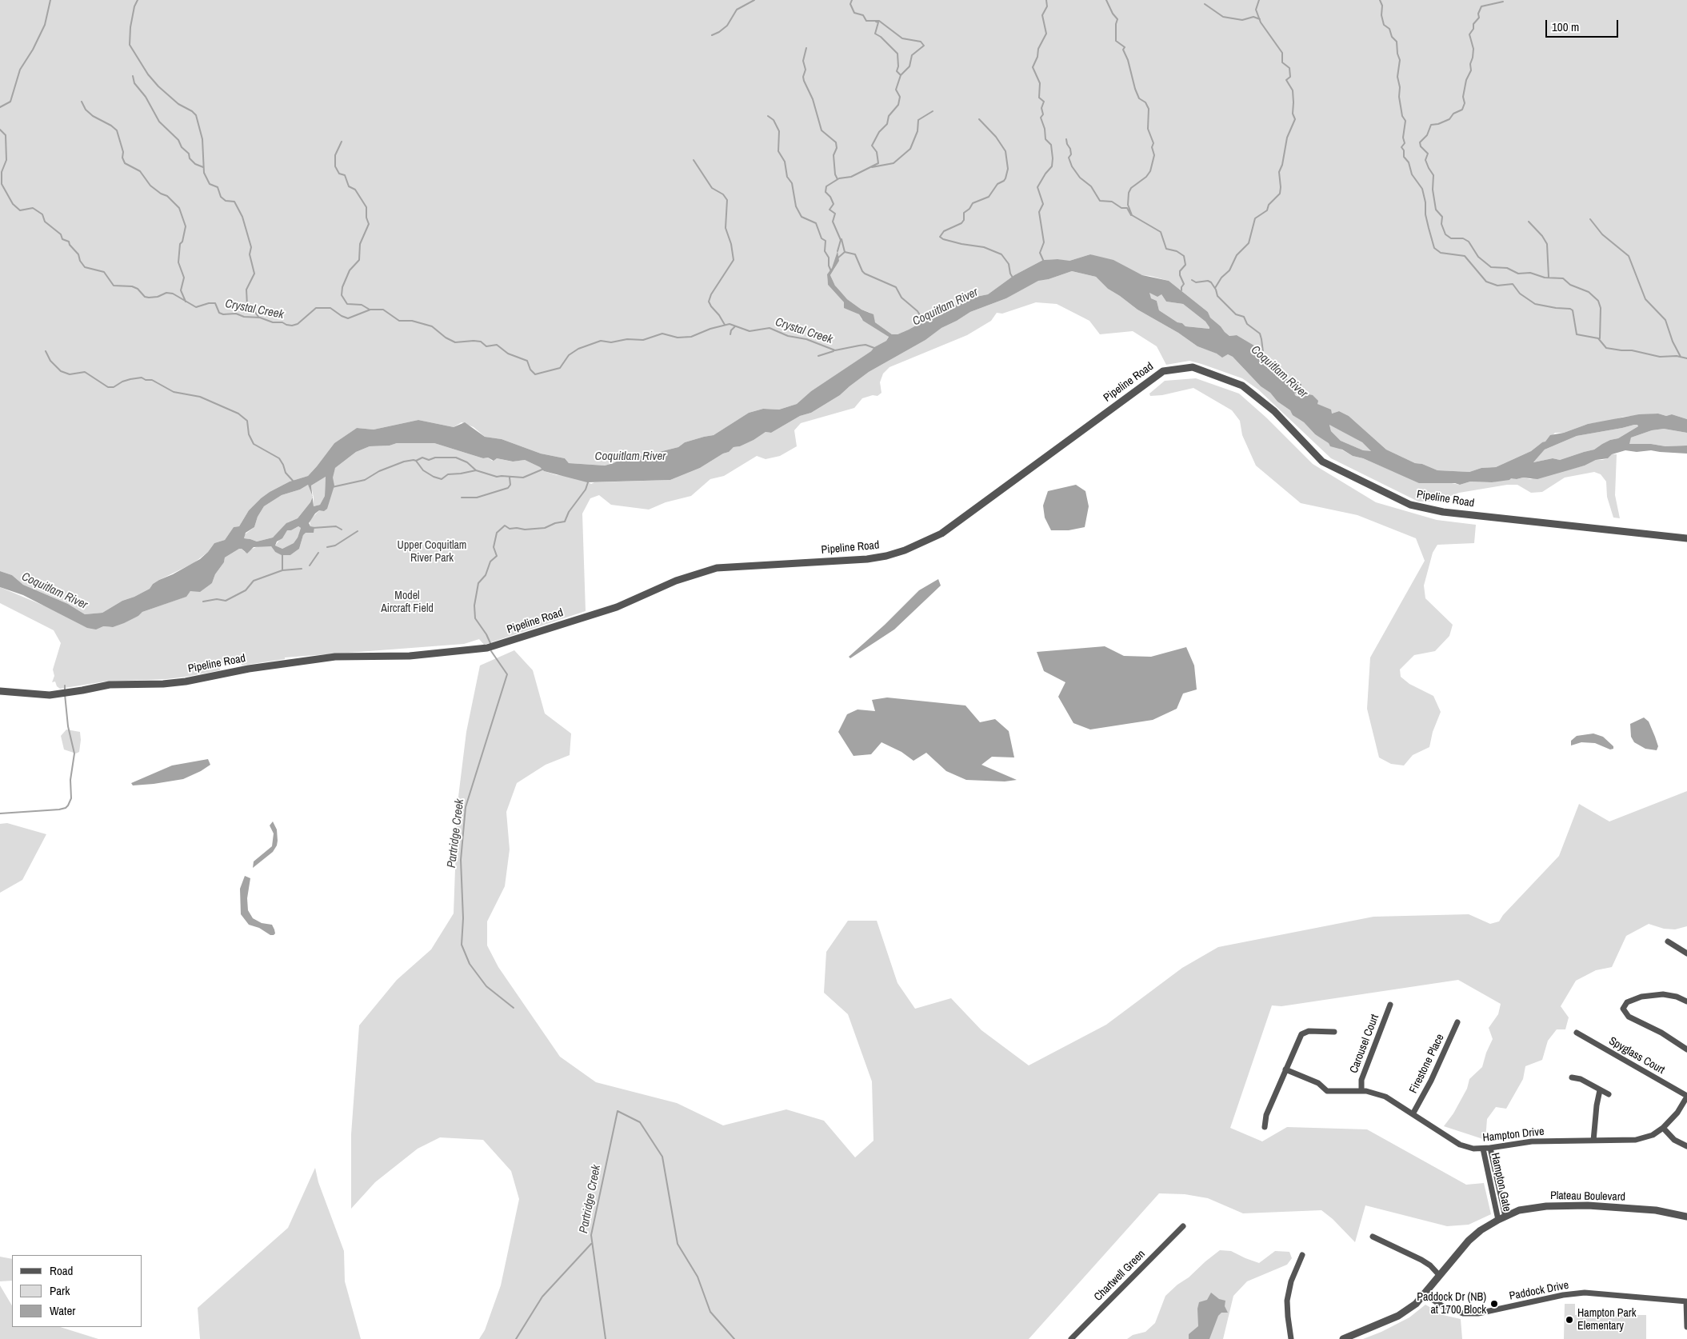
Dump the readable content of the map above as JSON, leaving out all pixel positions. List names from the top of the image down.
{
  "streets": {
    "street": [
      "Pipeline Road",
      "Carousel Court",
      "Spyglass Court",
      "Firestone Place",
      "Hampton Drive",
      "Hampton Gate",
      "Plateau Boulevard",
      "Chartwell Green",
      "Paddock Drive"
    ]
  },
  "crossings": [
    ["Carousel Court", "Hampton Drive"],
    ["Spyglass Court", "Hampton Drive"],
    ["Firestone Place", "Hampton Drive"],
    ["Hampton Drive", "Hampton Gate"],
    ["Hampton Gate", "Plateau Boulevard"],
    ["Plateau Boulevard", "Paddock Drive"]
  ],
  "water": ["Coquitlam River", "Crystal Creek", "Partridge Creek"],
  "parks": ["Upper Coquitlam River Park", "Model Aircraft Field"],
  "places": ["Paddock Dr (NB) at 1700 Block", "Hampton Park Elementary"],
  "legend": ["Road", "Park", "Water"],
  "scale_bar": "100 m"
}
